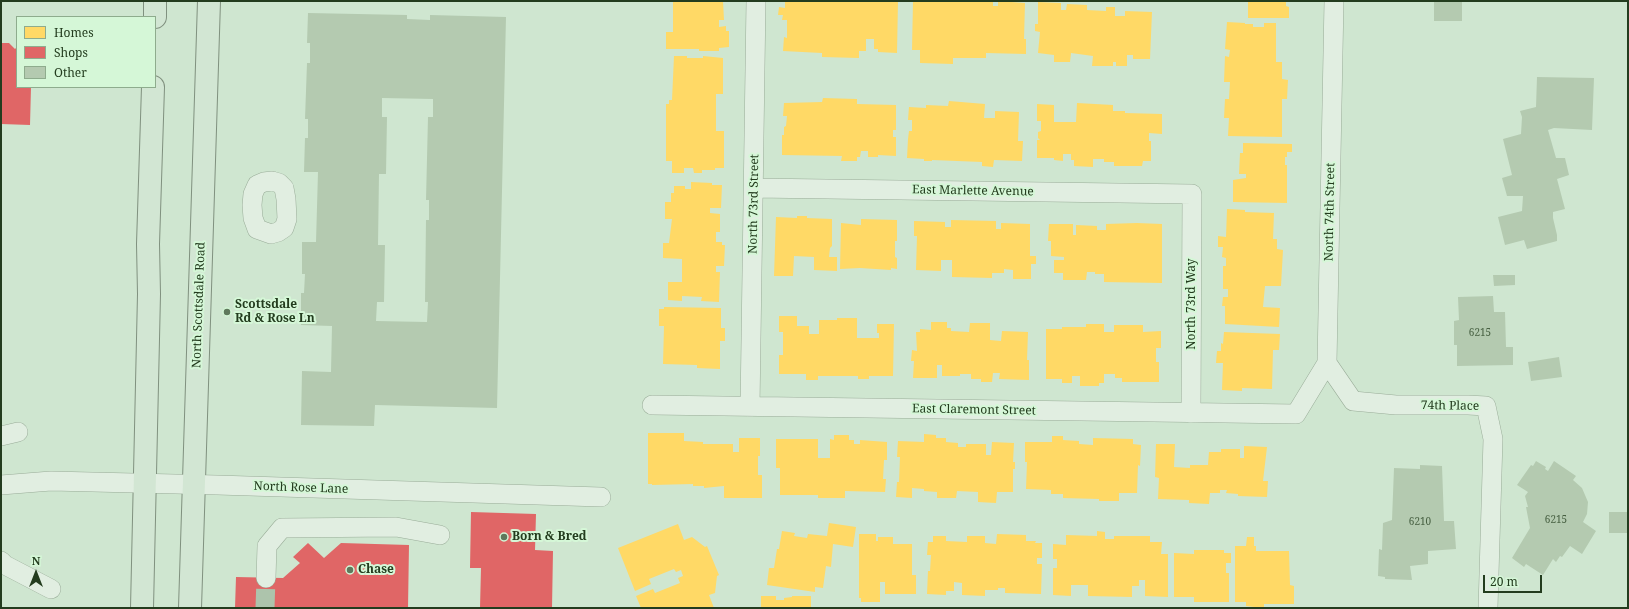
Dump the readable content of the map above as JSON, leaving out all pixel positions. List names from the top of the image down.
{
  "streets": {
    "main road": ["North Scottsdale Road"],
    "street": [
      "East Marlette Avenue",
      "North 73rd Street",
      "North 74th Street",
      "North 73rd Way",
      "74th Place",
      "East Claremont Street",
      "North Rose Lane"
    ]
  },
  "crossings": [
    ["East Marlette Avenue", "North 73rd Street"],
    ["East Marlette Avenue", "North 73rd Way"],
    ["North 73rd Street", "East Claremont Street"],
    ["North 74th Street", "74th Place"],
    ["North 74th Street", "East Claremont Street"],
    ["North 73rd Way", "East Claremont Street"],
    ["North Scottsdale Road", "North Rose Lane"],
    ["74th Place", "East Claremont Street"]
  ],
  "places": ["Scottsdale Rd & Rose Ln", "Born & Bred", "Chase"],
  "house_numbers": ["6215", "6215", "6210"],
  "legend": ["Homes", "Shops", "Other"],
  "scale_bar": "20 m",
  "north": "top"
}
